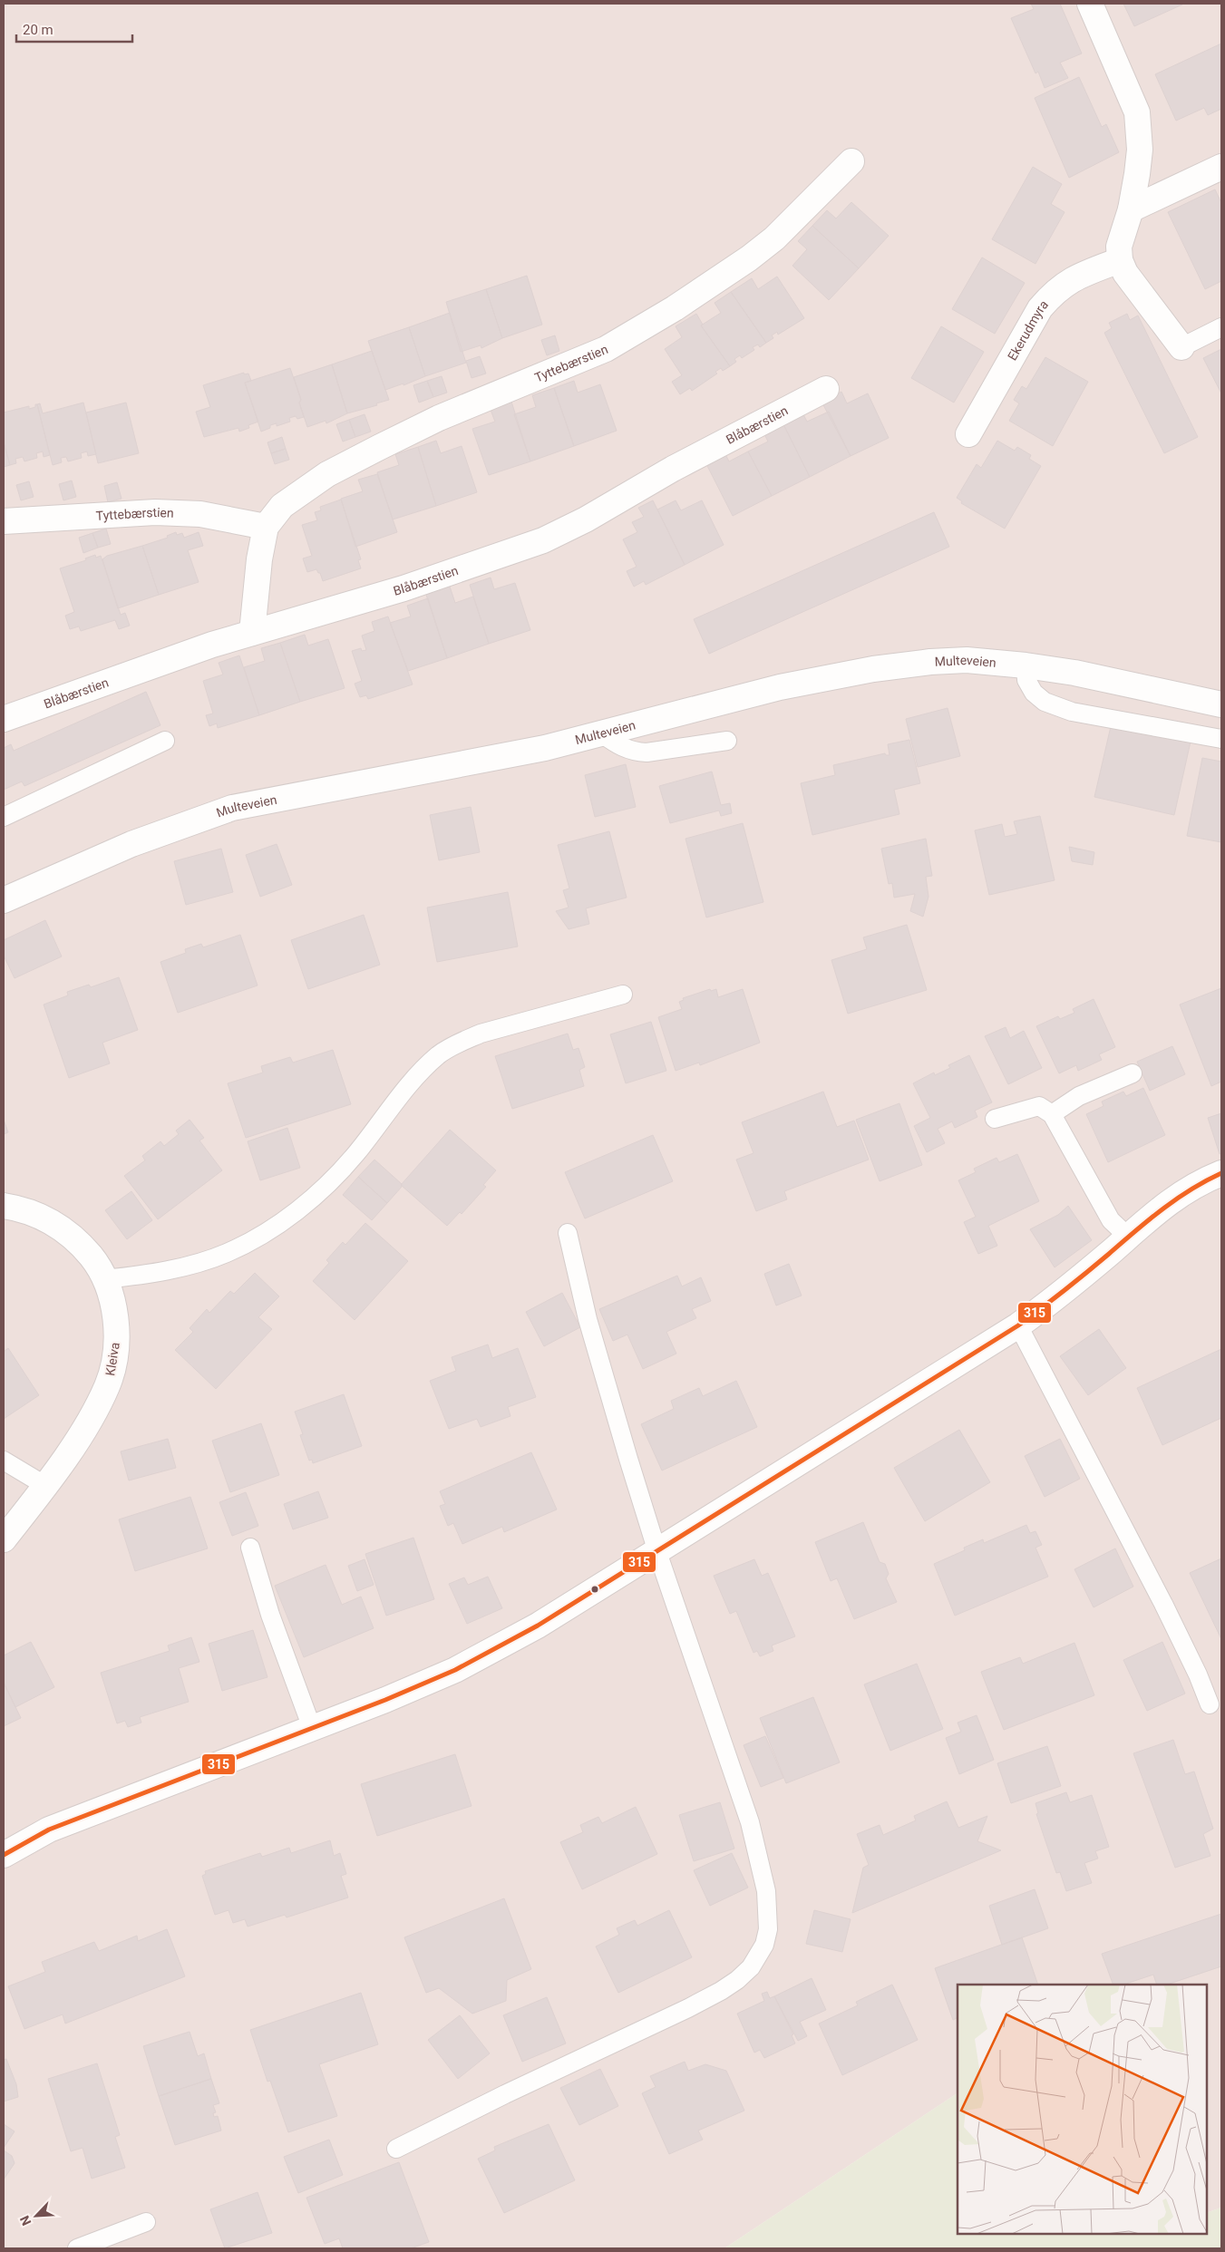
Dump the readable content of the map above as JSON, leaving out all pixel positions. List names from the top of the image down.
{
  "streets": {
    "street": [
      "Ekerudmyra",
      "Tyttebærstien",
      "Blåbærstien",
      "Multeveien",
      "Kleiva"
    ]
  },
  "crossings": [
    ["Tyttebærstien", "Blåbærstien"]
  ],
  "lines": ["transit line 315"],
  "scale_bar": "20 m",
  "north": "bottom left"
}
